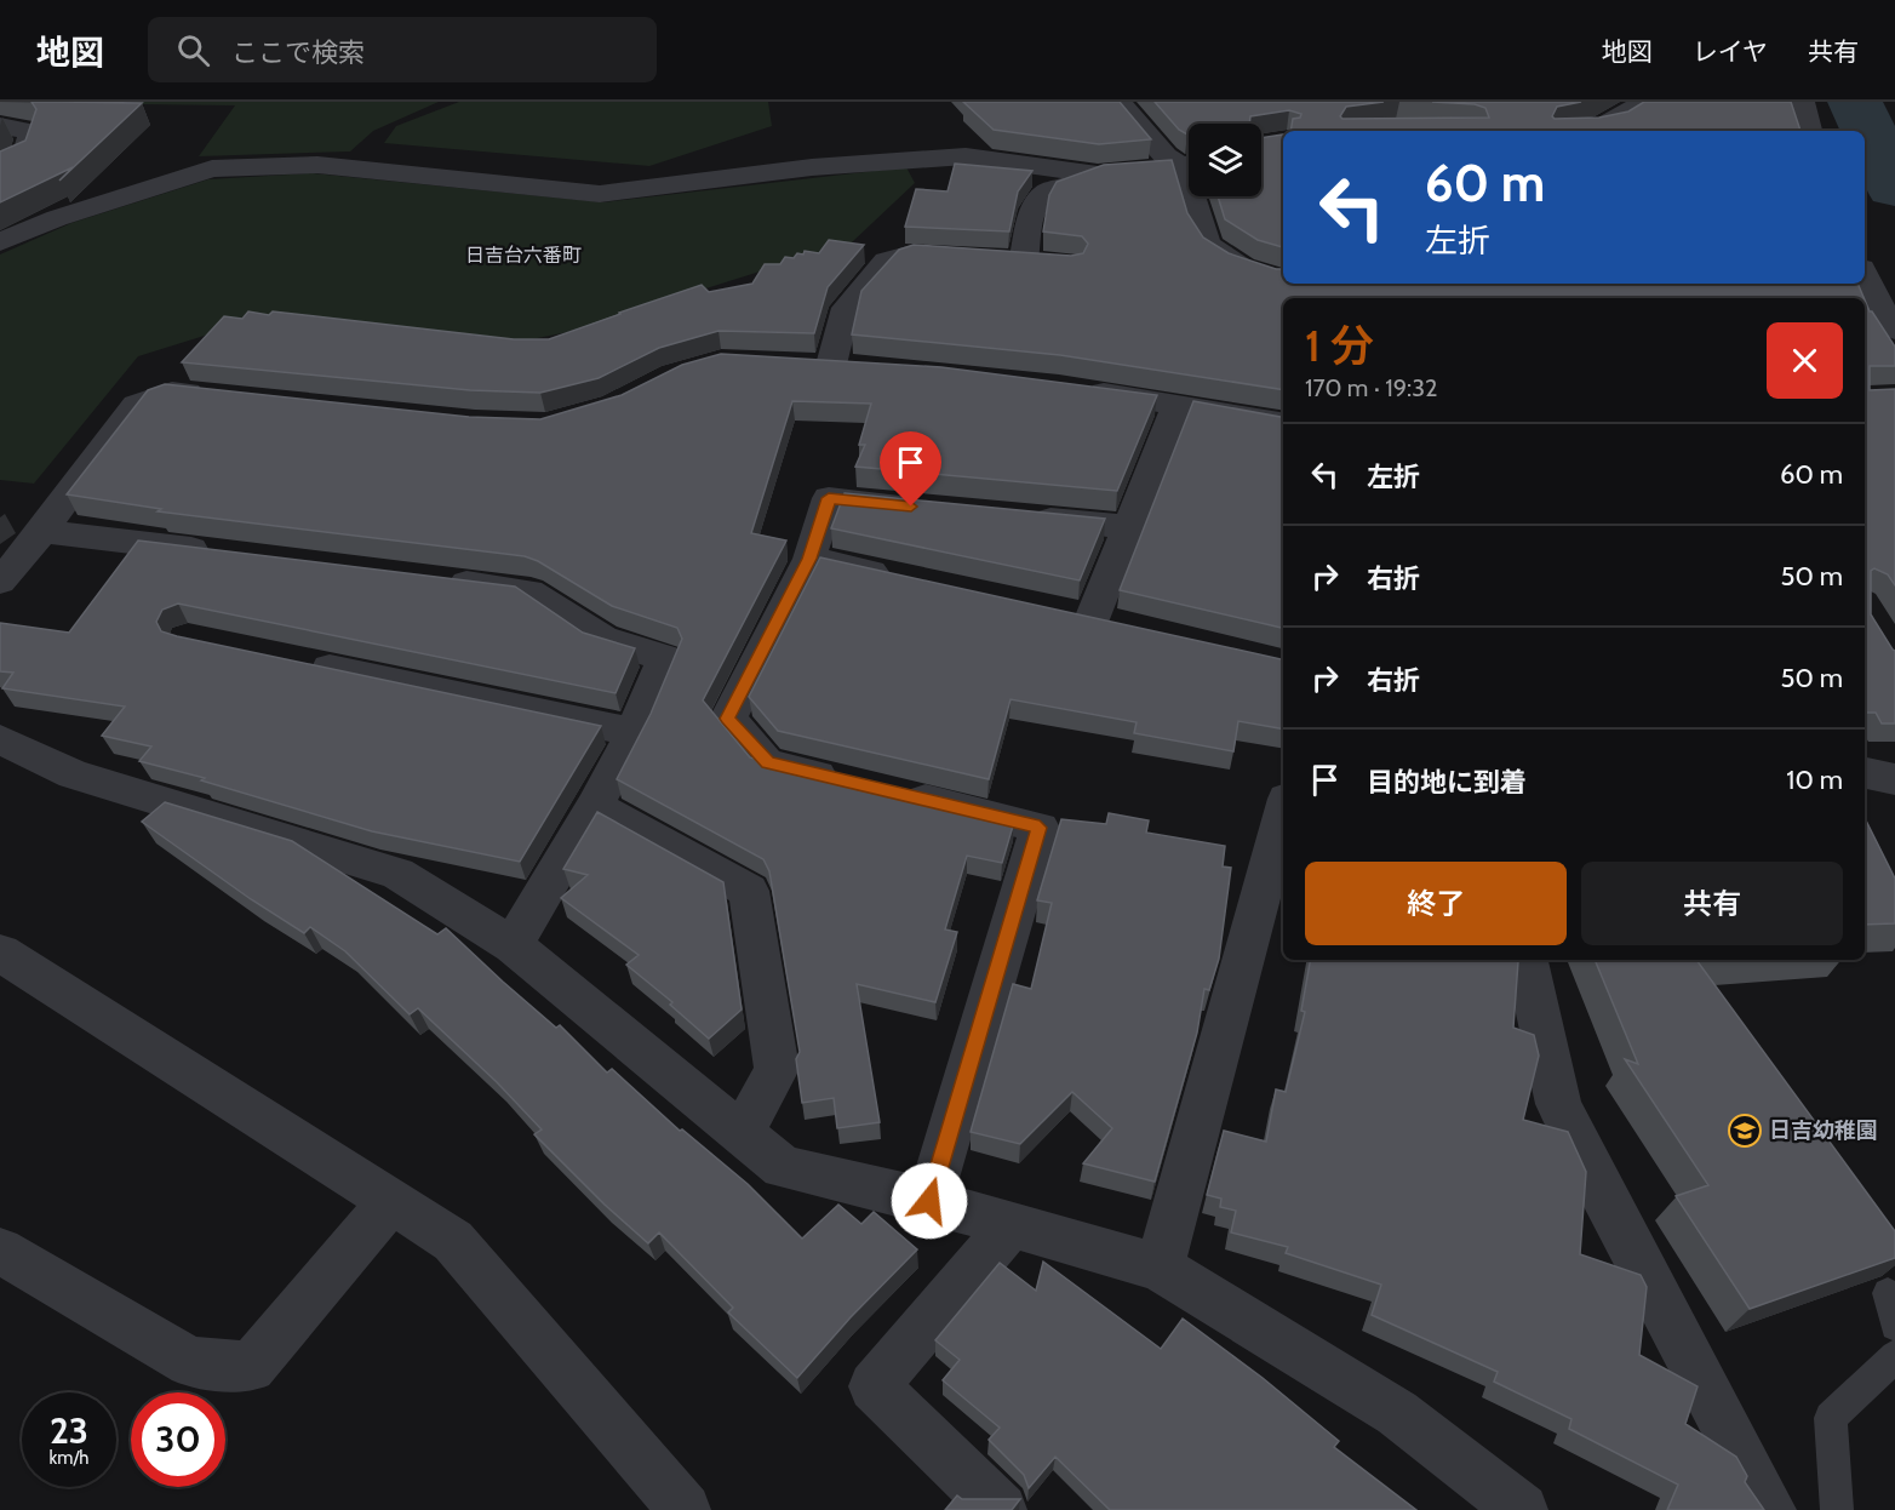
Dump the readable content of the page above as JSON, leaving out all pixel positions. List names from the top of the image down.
{
  "districts": ["日吉台六番町"],
  "places": {
    "school or university": ["日吉幼稚園"]
  },
  "page": {
    "header": "地図",
    "search": "ここで検索",
    "nav": ["地図", "レイヤ", "共有"],
    "turn": ["60 m", "左折"],
    "heading": ["1 分", "170 m · 19:32"],
    "list": [
      {
        "name": "左折",
        "value": "60 m"
      },
      {
        "name": "右折",
        "value": "50 m"
      },
      {
        "name": "右折",
        "value": "50 m"
      },
      {
        "name": "目的地に到着",
        "value": "10 m"
      }
    ],
    "buttons": ["終了", "共有"],
    "speed": "23 km/h",
    "limit": "30"
  }
}
